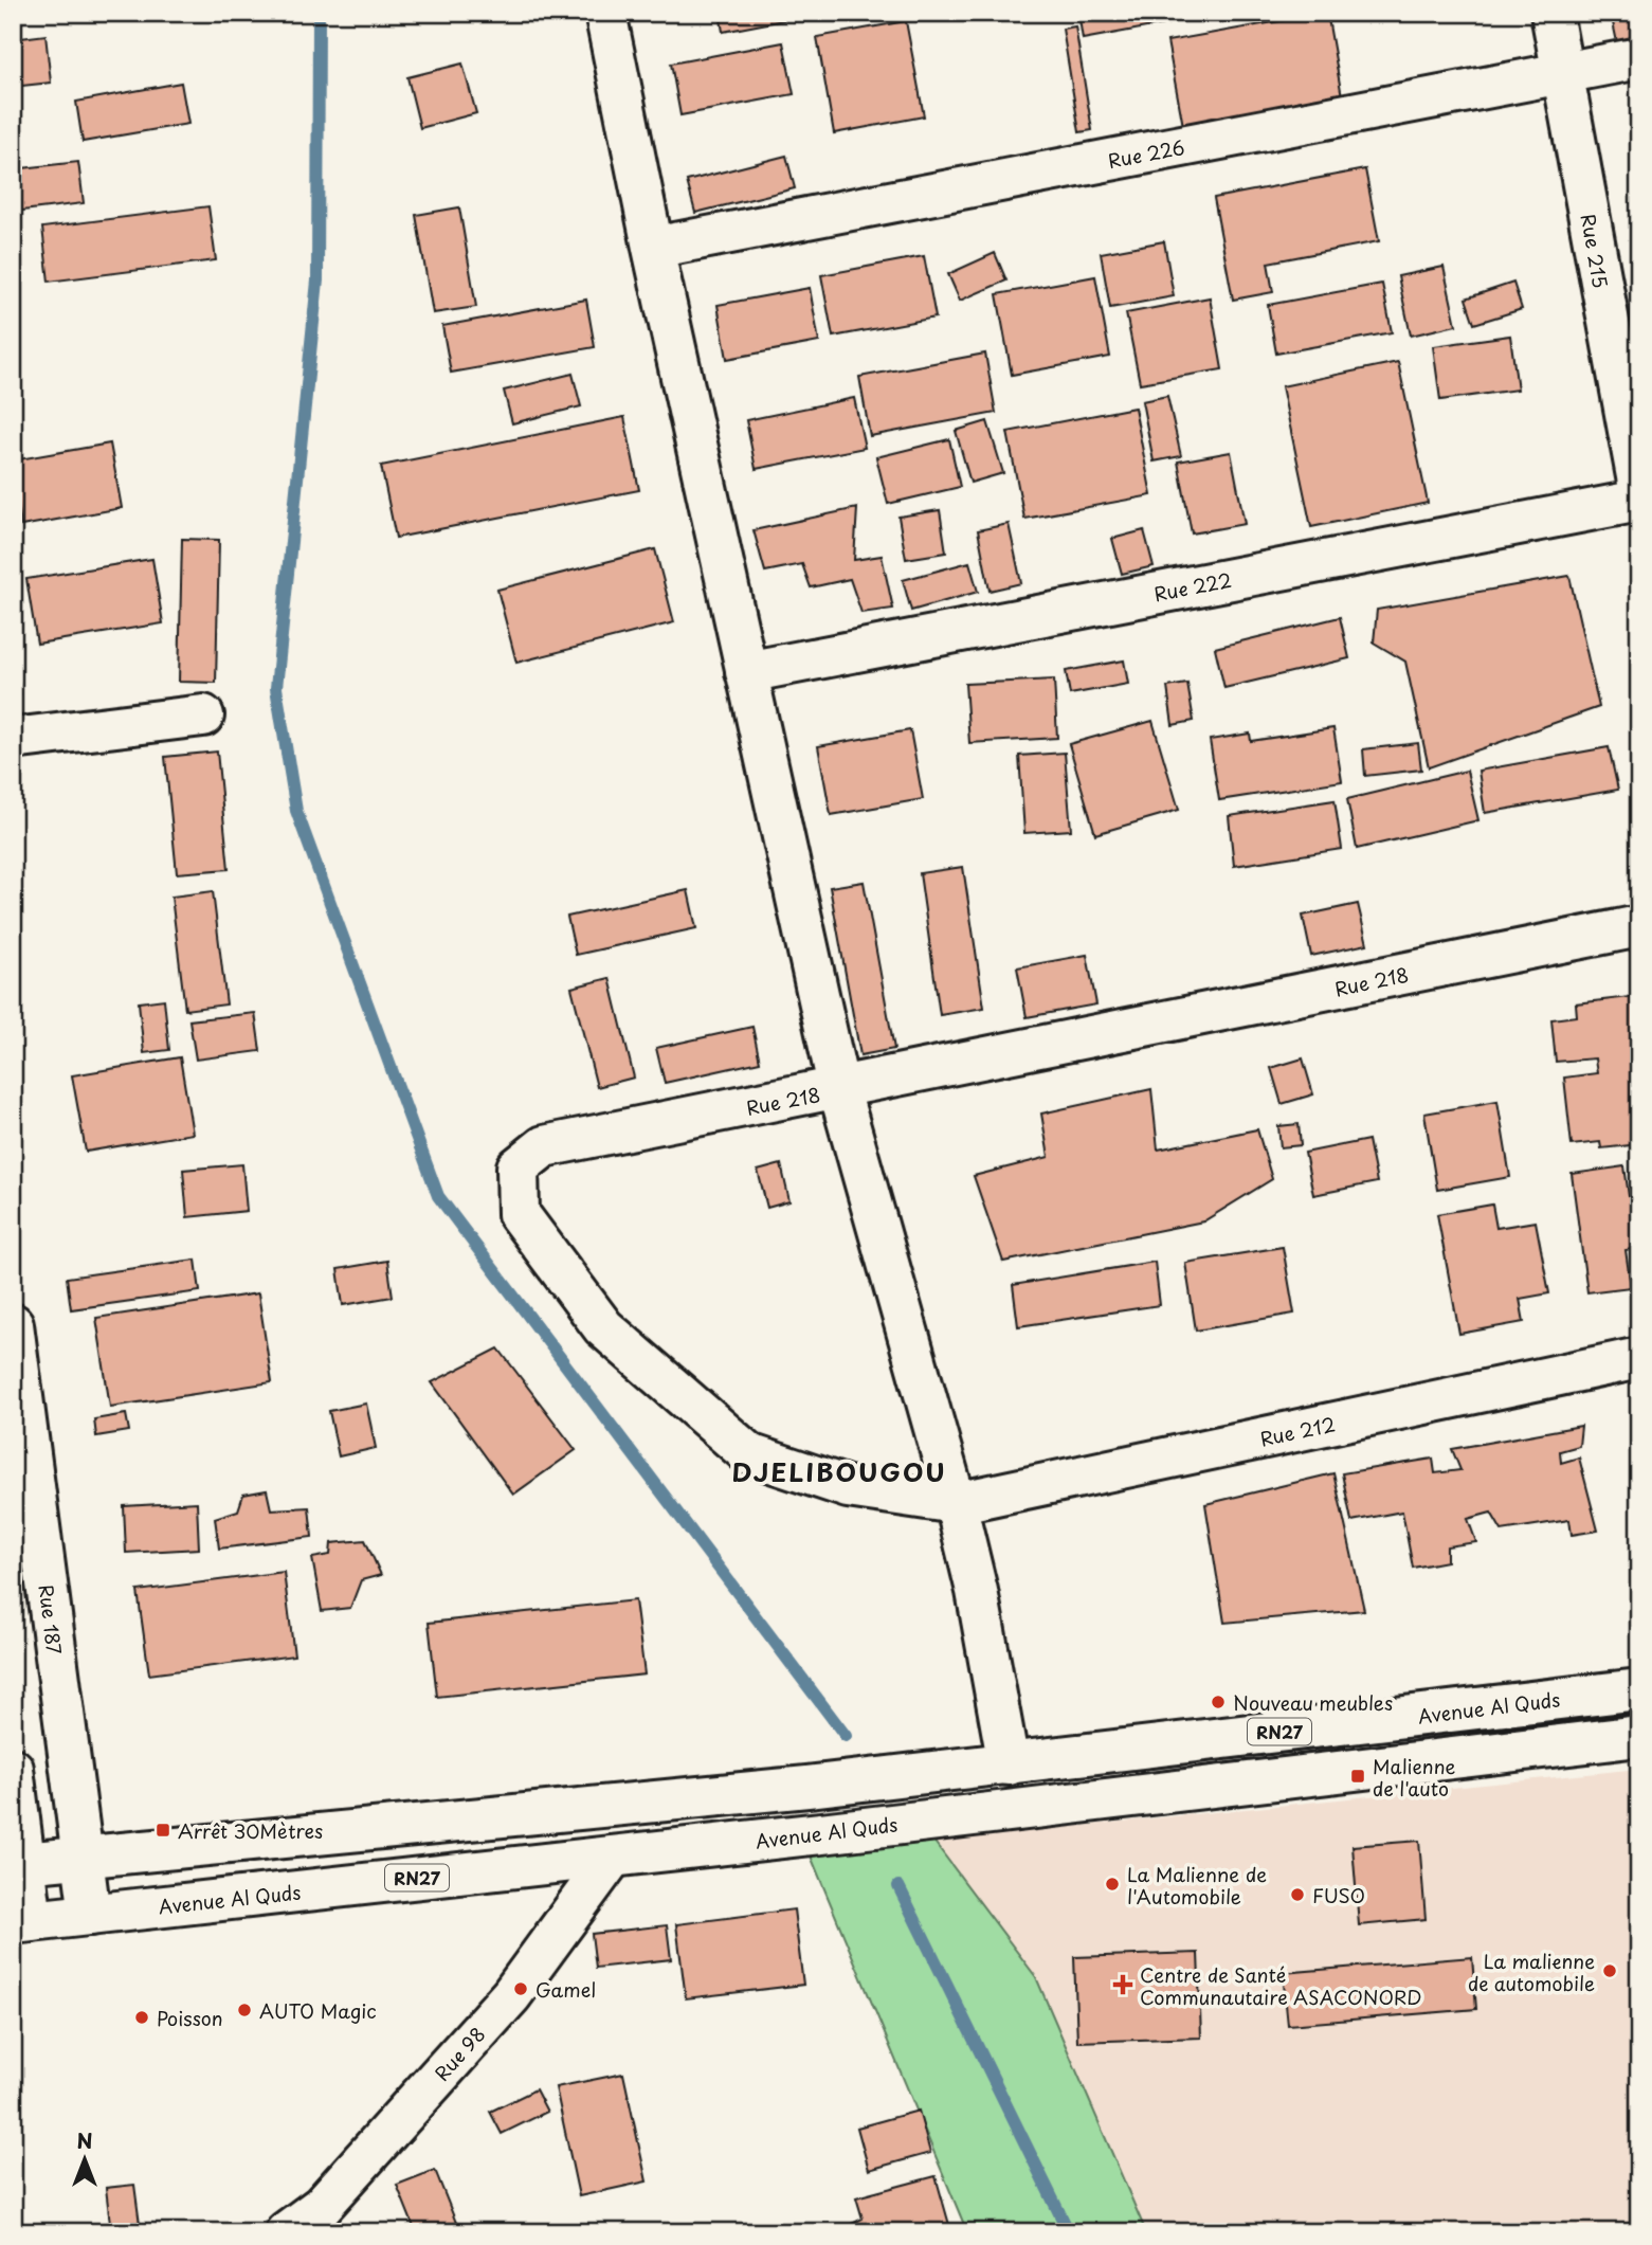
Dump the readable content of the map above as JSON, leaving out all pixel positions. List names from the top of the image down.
{
  "streets": {
    "street": [
      "Rue 226",
      "Rue 215",
      "Rue 222",
      "Rue 218",
      "Rue 212",
      "Rue 187",
      "Avenue Al Quds",
      "RN27",
      "Rue 98"
    ]
  },
  "crossings": [
    ["Rue 226", "Rue 215"],
    ["Rue 218", "Rue 212"],
    ["Rue 187", "Avenue Al Quds"],
    ["Avenue Al Quds", "Rue 98"]
  ],
  "districts": ["DJELIBOUGOU"],
  "places": {
    "other": [
      "Nouveau meubles",
      "La Malienne de l'Automobile",
      "FUSO",
      "La malienne de automobile",
      "Gamel",
      "AUTO Magic",
      "Poisson"
    ],
    "transit": ["Malienne de l'auto", "Arrêt 30Mètres"],
    "health": ["Centre de Santé Communautaire ASACONORD"]
  },
  "north": "top"
}
